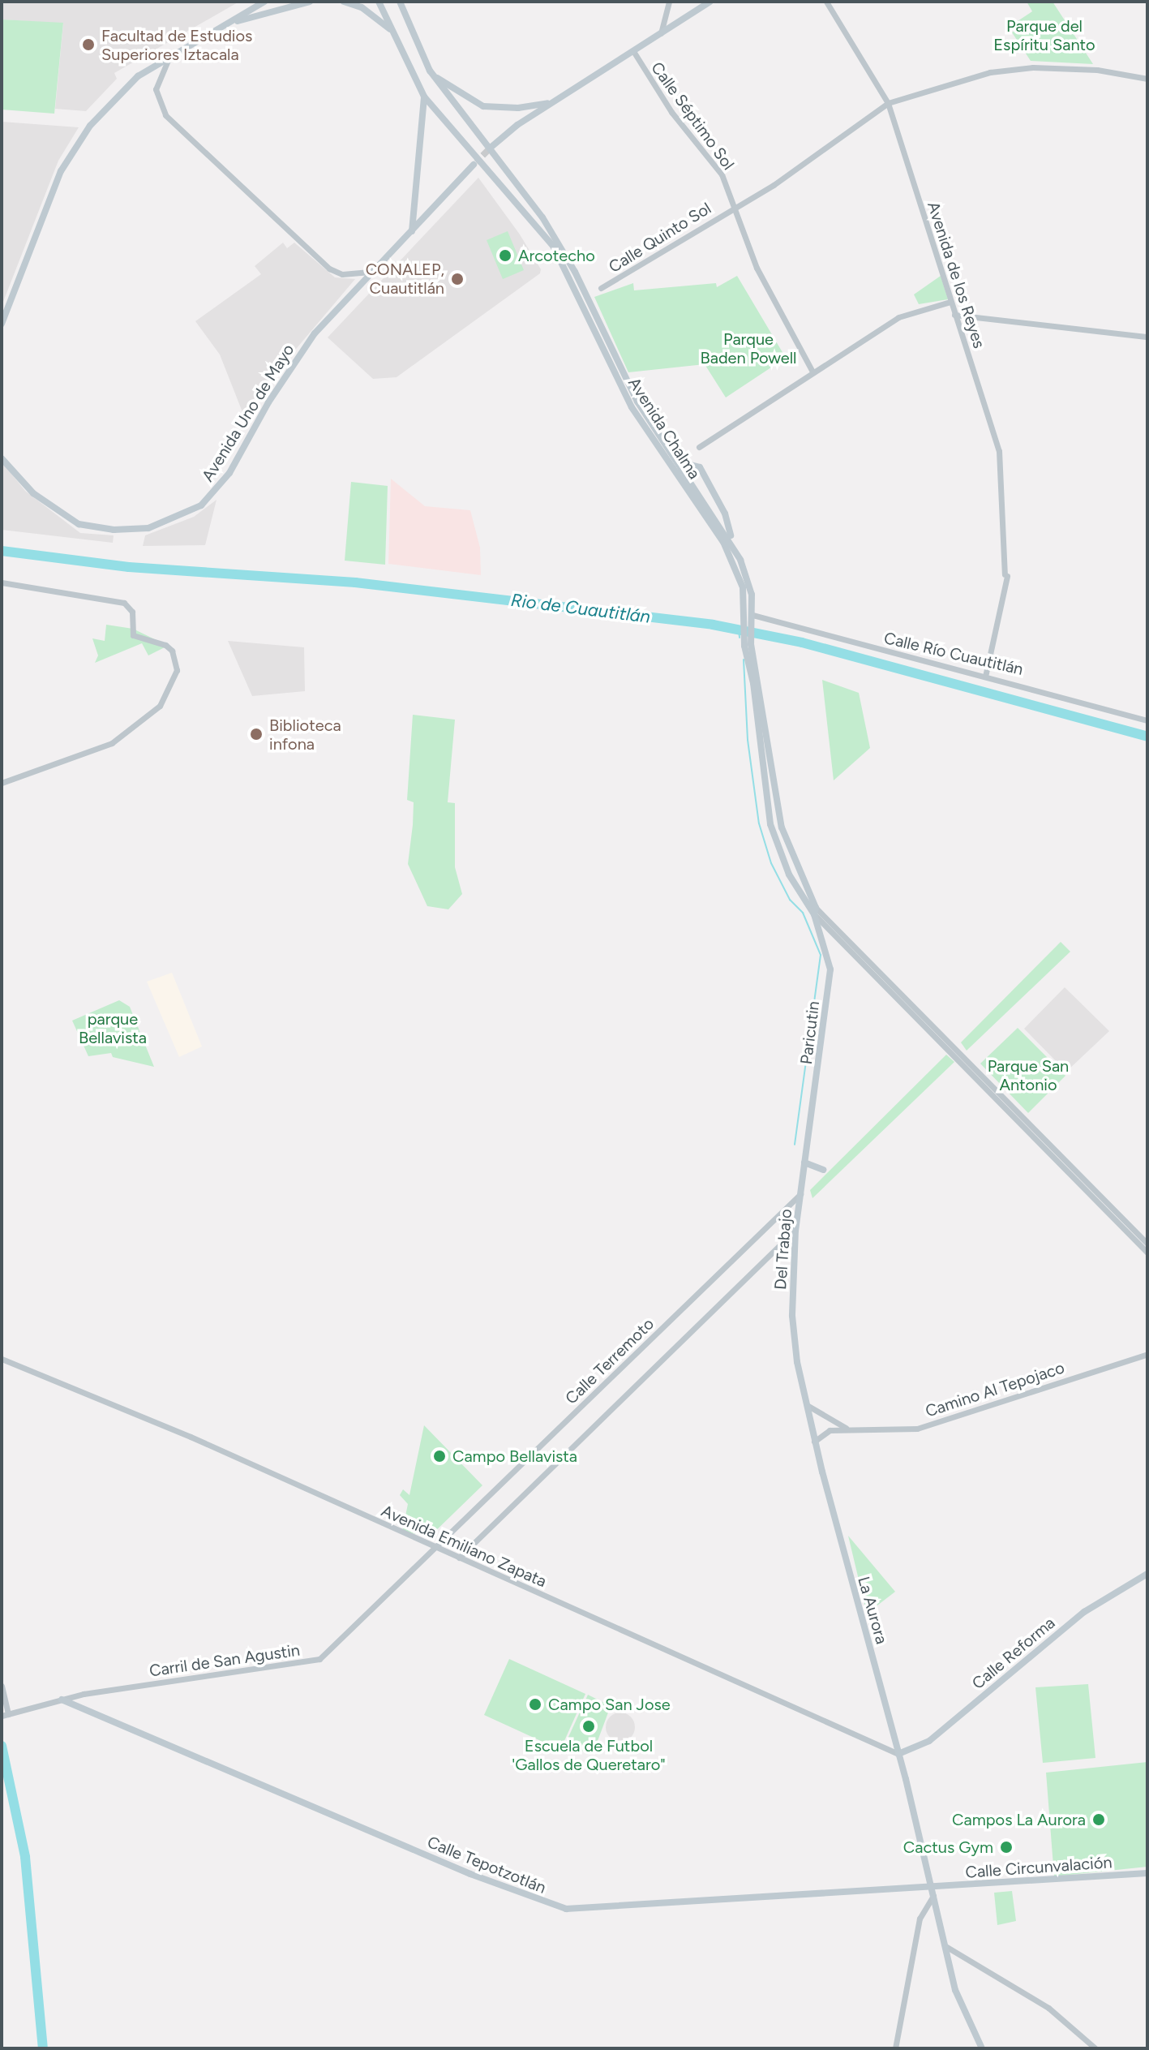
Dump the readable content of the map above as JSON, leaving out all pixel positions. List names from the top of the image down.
{
  "streets": {
    "main road": [
      "Avenida Uno de Mayo",
      "Avenida Chalma",
      "Paricutin",
      "Del Trabajo",
      "La Aurora",
      "Calle Reforma",
      "Calle Tepotzotlán",
      "Calle Circunvalación"
    ],
    "street": [
      "Calle Séptimo Sol",
      "Calle Quinto Sol",
      "Avenida de los Reyes",
      "Calle Río Cuautitlán",
      "Calle Terremoto",
      "Camino Al Tepojaco",
      "Avenida Emiliano Zapata",
      "Carril de San Agustin"
    ]
  },
  "crossings": [
    ["Calle Séptimo Sol", "Calle Quinto Sol"],
    ["Calle Quinto Sol", "Avenida de los Reyes"],
    ["Avenida de los Reyes", "Calle Río Cuautitlán"],
    ["Avenida Chalma", "Calle Río Cuautitlán"],
    ["Avenida Chalma", "Paricutin"],
    ["Paricutin", "Del Trabajo"],
    ["Del Trabajo", "Calle Terremoto"],
    ["Del Trabajo", "La Aurora"],
    ["Calle Terremoto", "Avenida Emiliano Zapata"],
    ["Calle Terremoto", "Carril de San Agustin"],
    ["Camino Al Tepojaco", "La Aurora"],
    ["Avenida Emiliano Zapata", "La Aurora"],
    ["Avenida Emiliano Zapata", "Calle Reforma"],
    ["La Aurora", "Calle Reforma"],
    ["La Aurora", "Calle Tepotzotlán"],
    ["La Aurora", "Calle Circunvalación"],
    ["Carril de San Agustin", "Calle Tepotzotlán"],
    ["Calle Tepotzotlán", "Calle Circunvalación"]
  ],
  "water": ["Rio de Cuautitlán"],
  "parks": [
    "Parque del Espíritu Santo",
    "Parque Baden Powell",
    "parque Bellavista",
    "Parque San Antonio"
  ],
  "places": [
    "Facultad de Estudios Superiores Iztacala",
    "Arcotecho",
    "CONALEP, Cuautitlán",
    "Biblioteca infona",
    "Campo Bellavista",
    "Campo San Jose",
    "Escuela de Futbol 'Gallos de Queretaro\"",
    "Campos La Aurora",
    "Cactus Gym"
  ]
}
